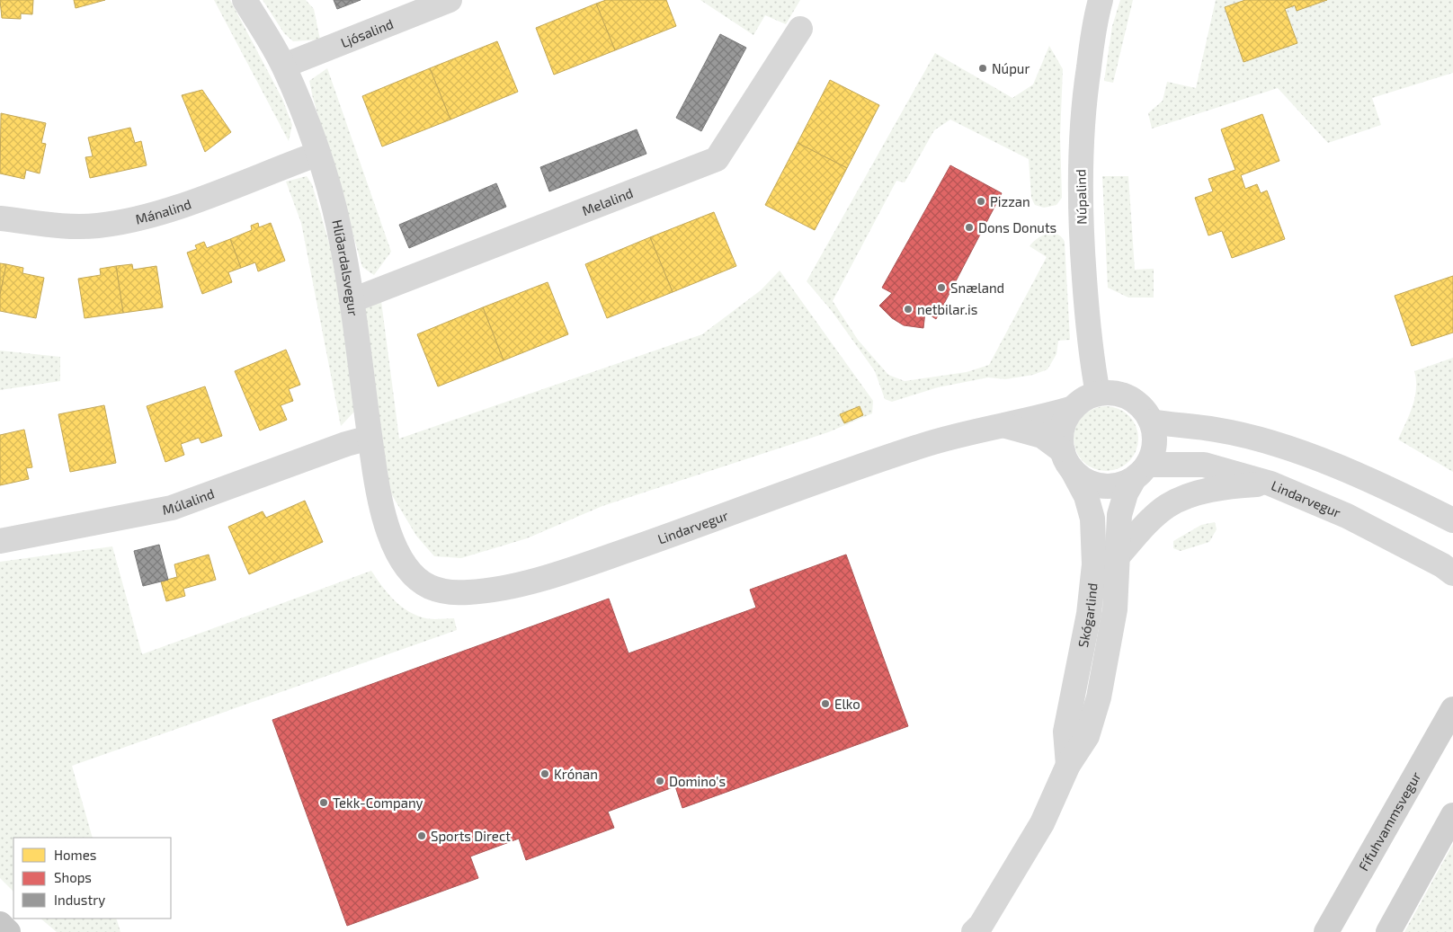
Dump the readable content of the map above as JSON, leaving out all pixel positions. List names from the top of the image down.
{
  "streets": {
    "main road": ["Fífuhvammsvegur"],
    "street": [
      "Ljósalind",
      "Núpalind",
      "Melalind",
      "Mánalind",
      "Hlíðardalsvegur",
      "Lindarvegur",
      "Múlalind",
      "Skógarlind"
    ]
  },
  "crossings": [
    ["Ljósalind", "Hlíðardalsvegur"],
    ["Núpalind", "Lindarvegur"],
    ["Núpalind", "Skógarlind"],
    ["Melalind", "Hlíðardalsvegur"],
    ["Mánalind", "Hlíðardalsvegur"],
    ["Hlíðardalsvegur", "Lindarvegur"],
    ["Hlíðardalsvegur", "Múlalind"],
    ["Lindarvegur", "Skógarlind"]
  ],
  "places": [
    "Núpur",
    "Pizzan",
    "Dons Donuts",
    "Snæland",
    "netbilar.is",
    "Elko",
    "Krónan",
    "Domino's",
    "Tekk-Company",
    "Sports Direct"
  ],
  "legend": ["Homes", "Shops", "Industry"]
}
